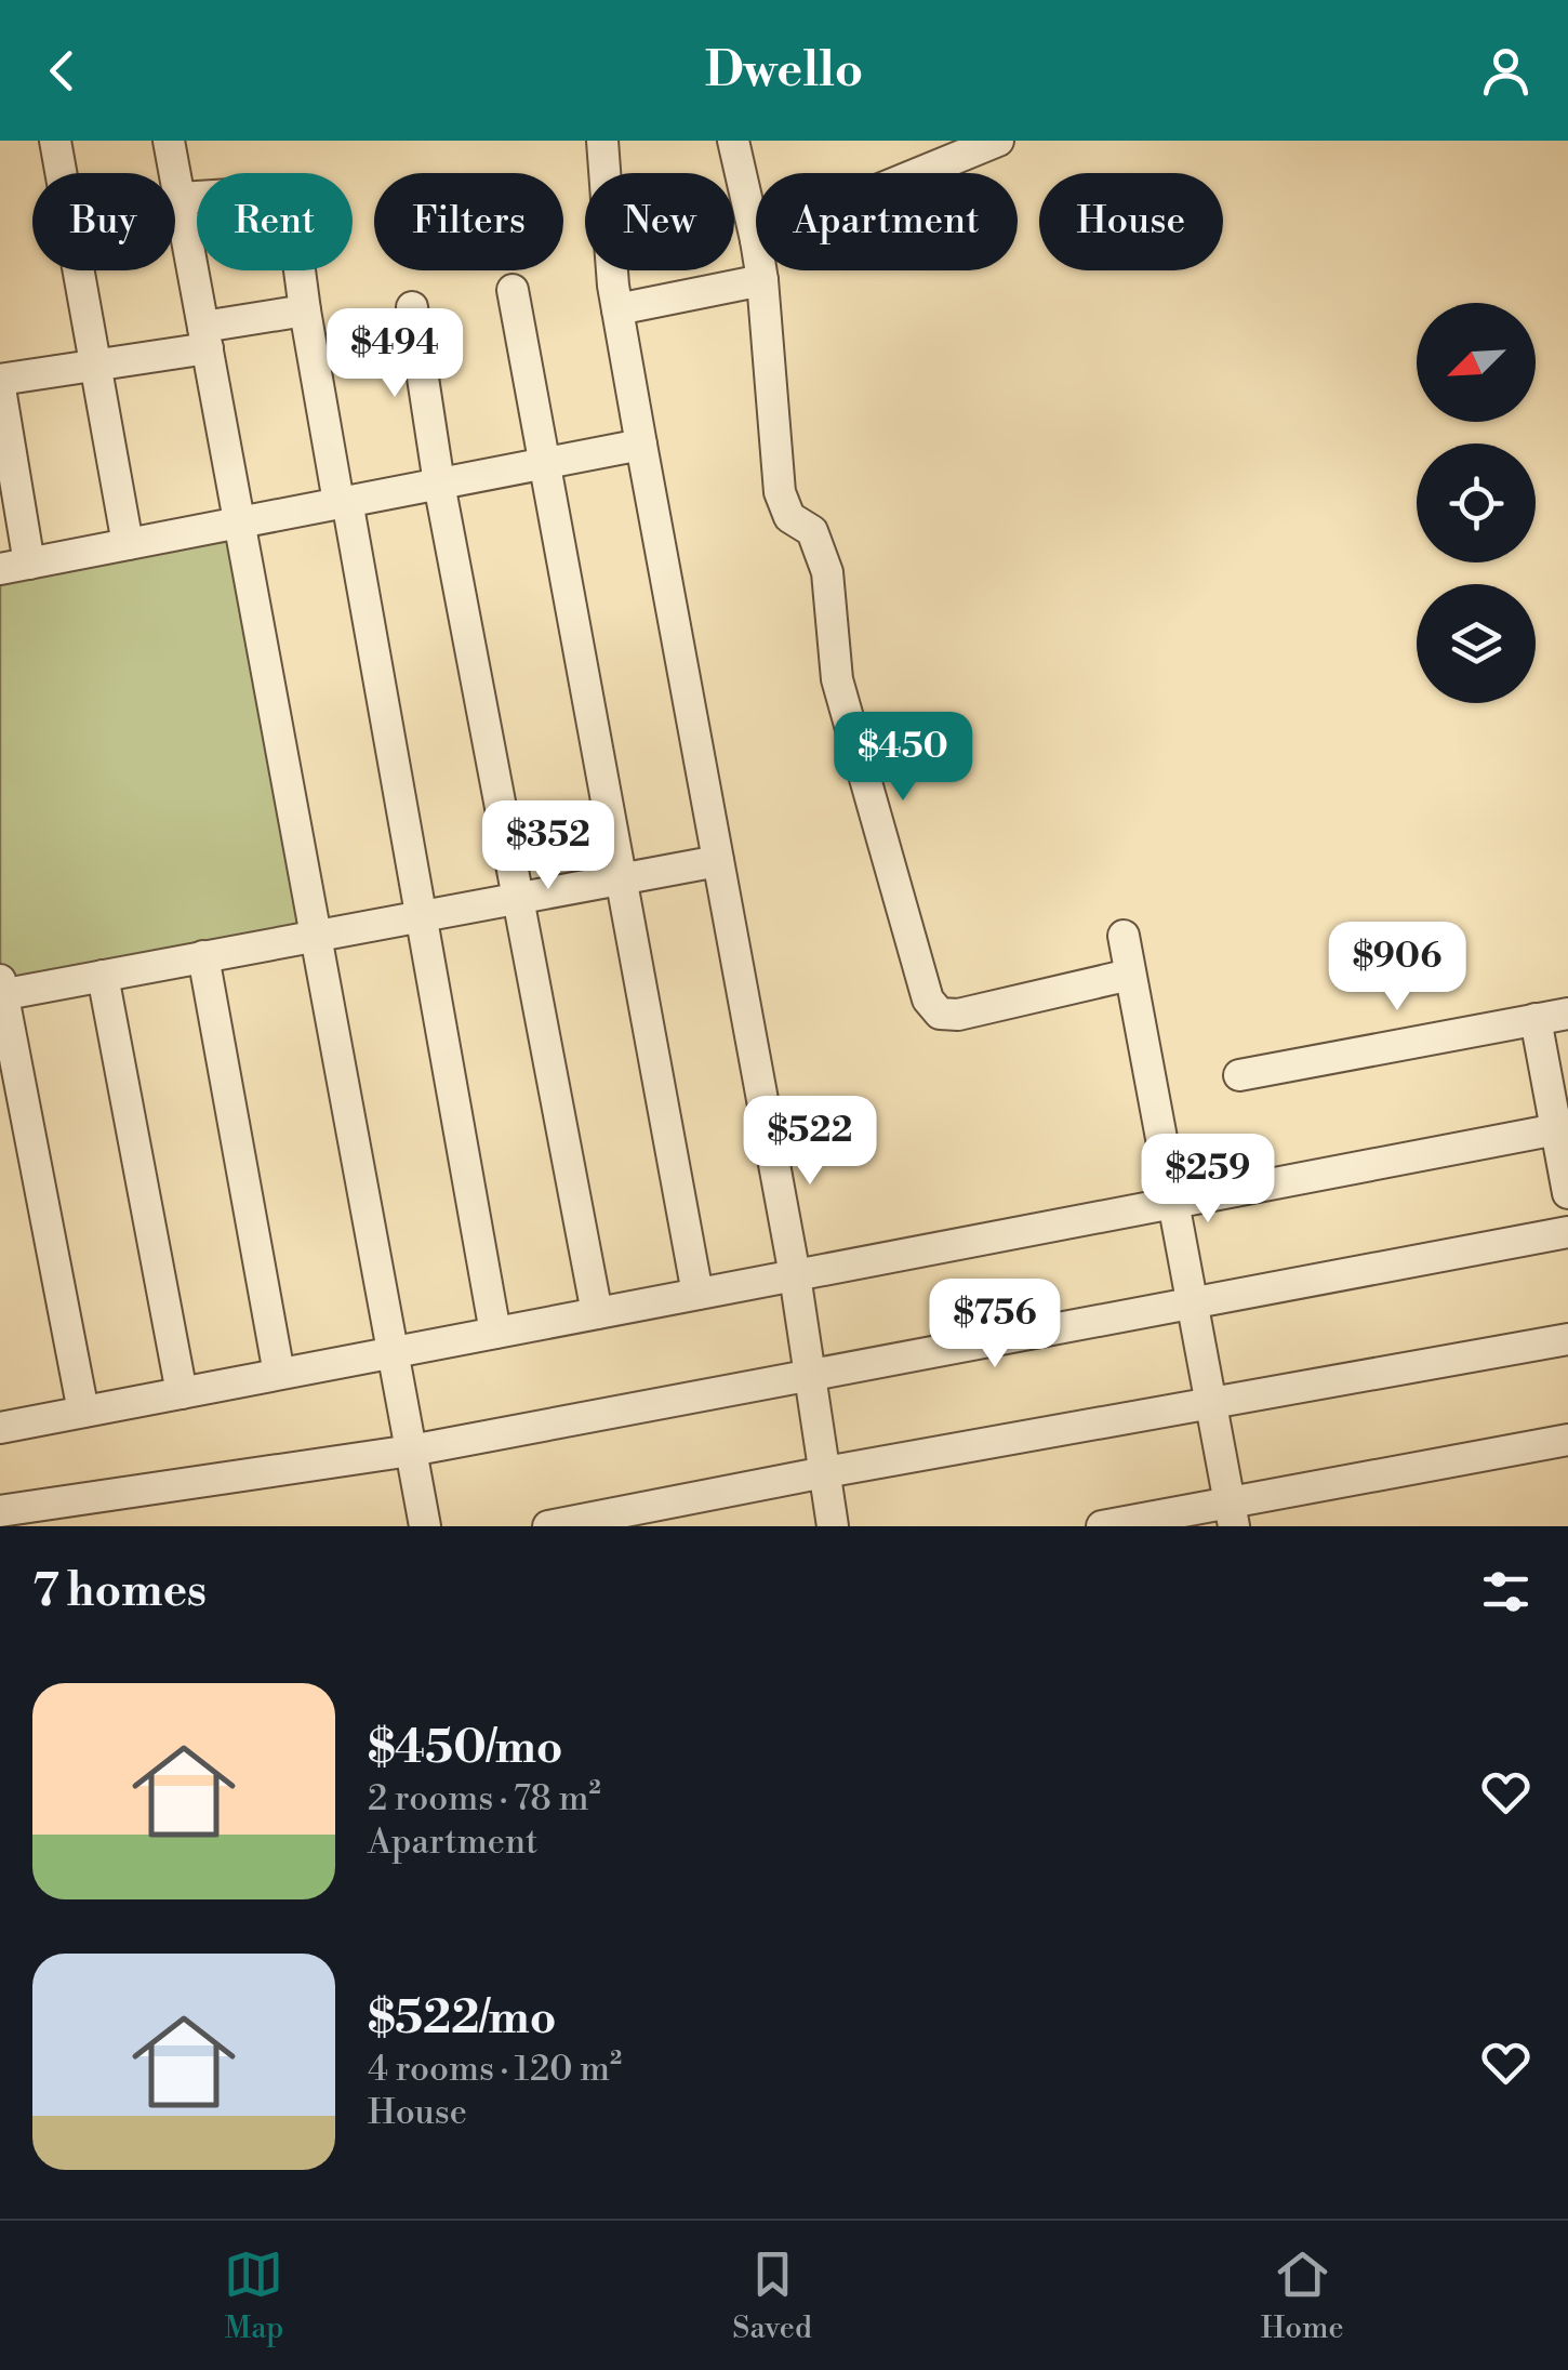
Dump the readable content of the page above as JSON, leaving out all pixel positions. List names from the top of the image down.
{
  "north": "bottom left",
  "page": {
    "header": "Dwello",
    "chip": [
      "Buy",
      "Rent",
      "Filters",
      "New",
      "Apartment",
      "House"
    ],
    "price": [
      "$494",
      "$450",
      "$352",
      "$906",
      "$522",
      "$259",
      "$756"
    ],
    "heading": "7 homes",
    "list": [
      {
        "name": "$450/mo",
        "note": "2 rooms · 78 m² · Apartment"
      },
      {
        "name": "$522/mo",
        "note": "4 rooms · 120 m² · House"
      }
    ],
    "tabs": ["Map", "Saved", "Home"]
  }
}
